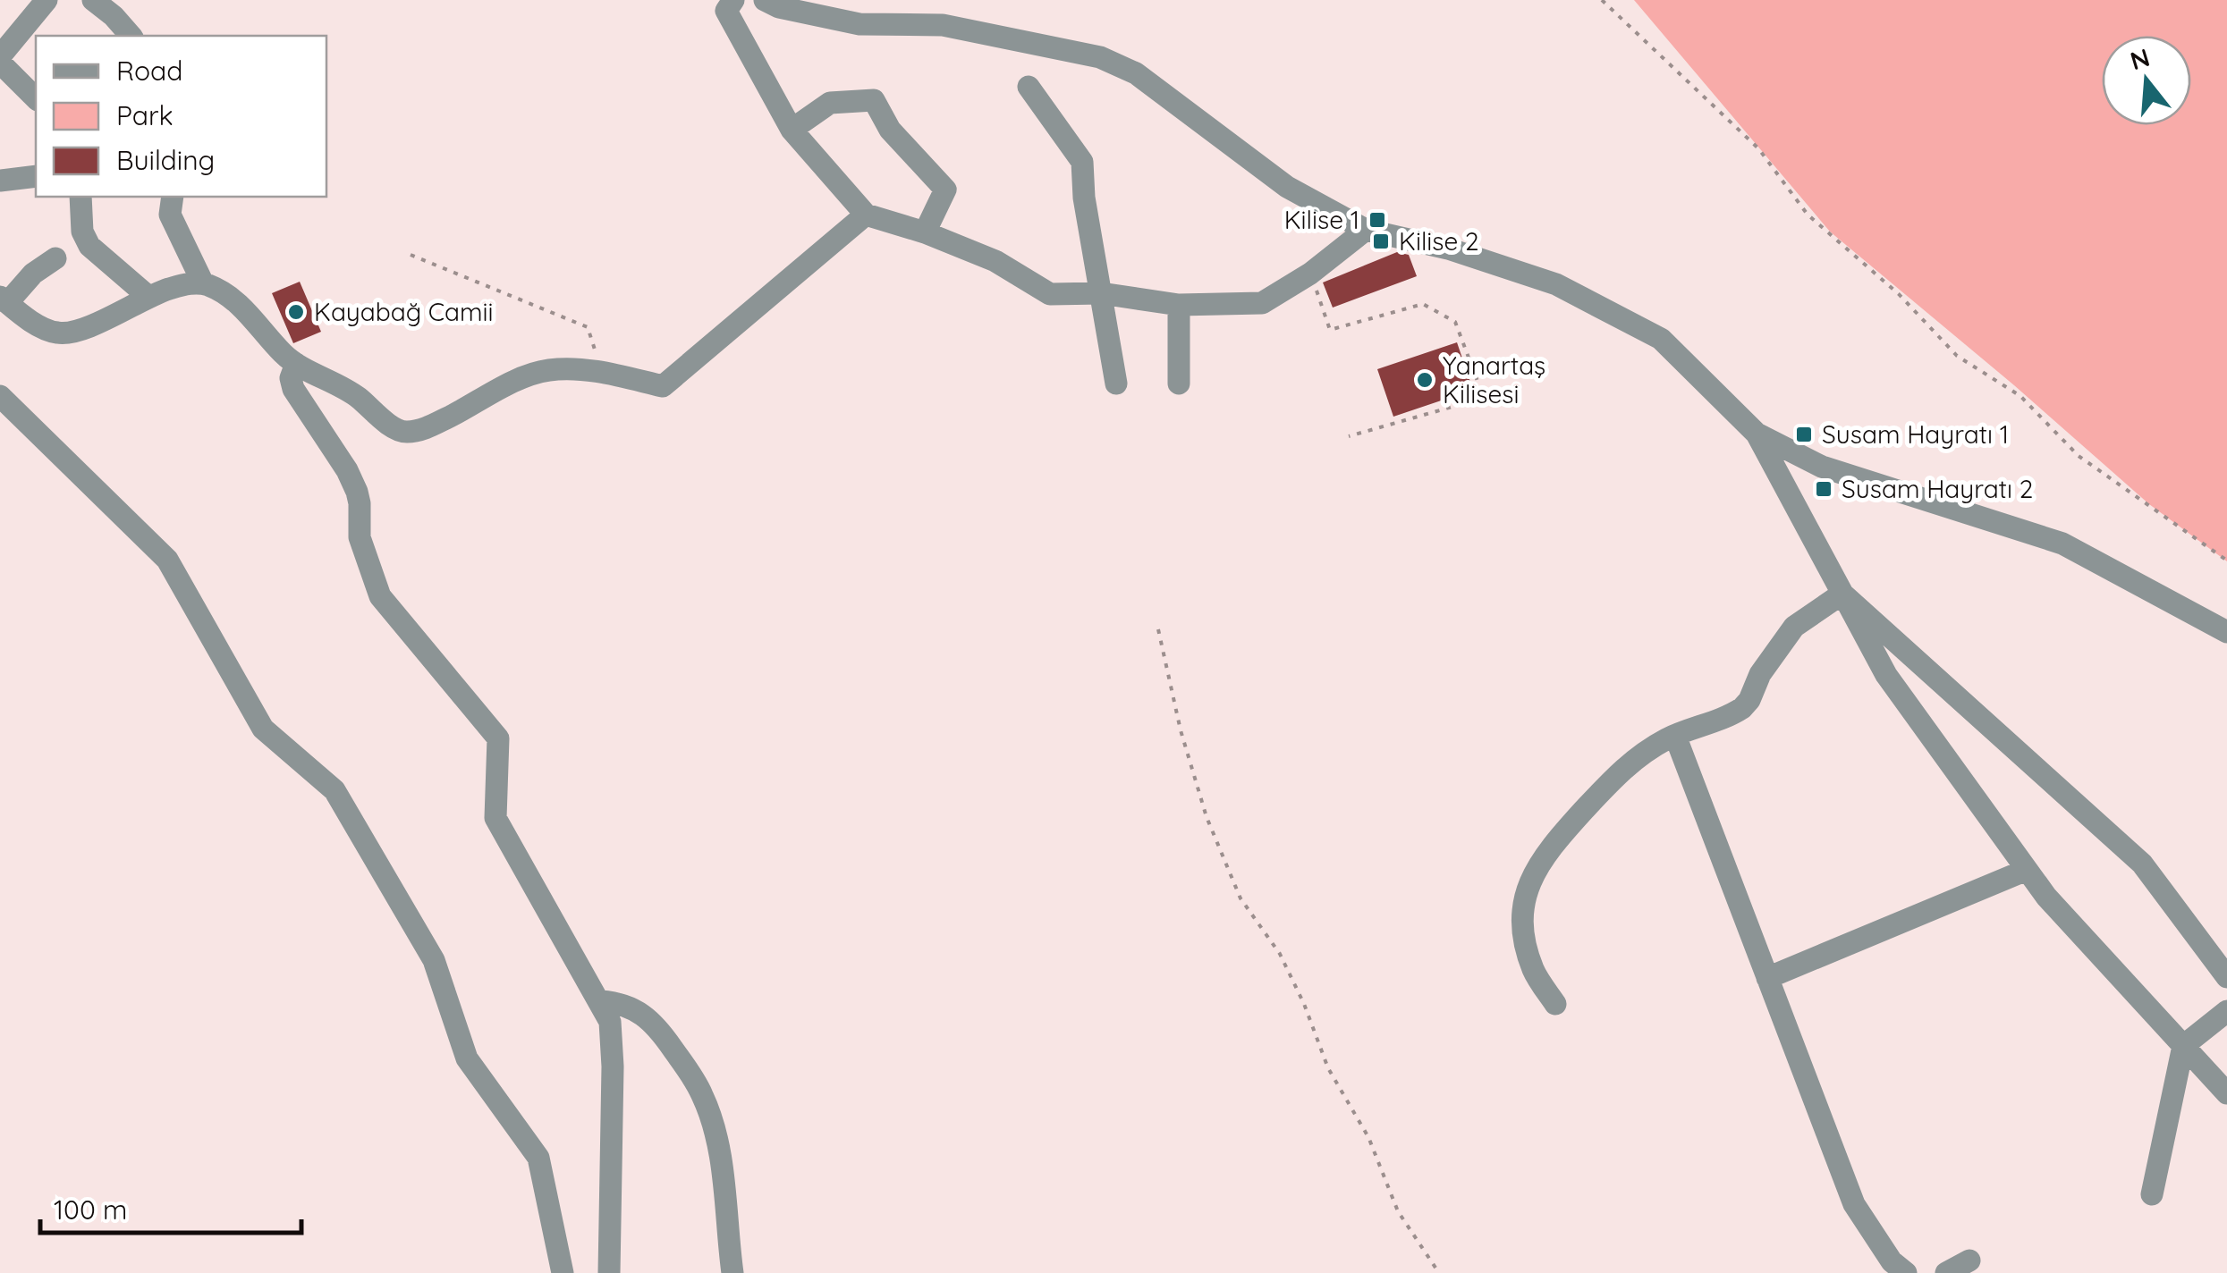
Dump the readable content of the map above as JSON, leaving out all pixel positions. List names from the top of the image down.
{
  "places": {
    "transit": [
      "Kilise 1",
      "Kilise 2",
      "Susam Hayratı 1",
      "Susam Hayratı 2"
    ],
    "other": ["Kayabağ Camii", "Yanartaş Kilisesi"]
  },
  "legend": ["Road", "Park", "Building"],
  "scale_bar": "100 m",
  "north": "top"
}
